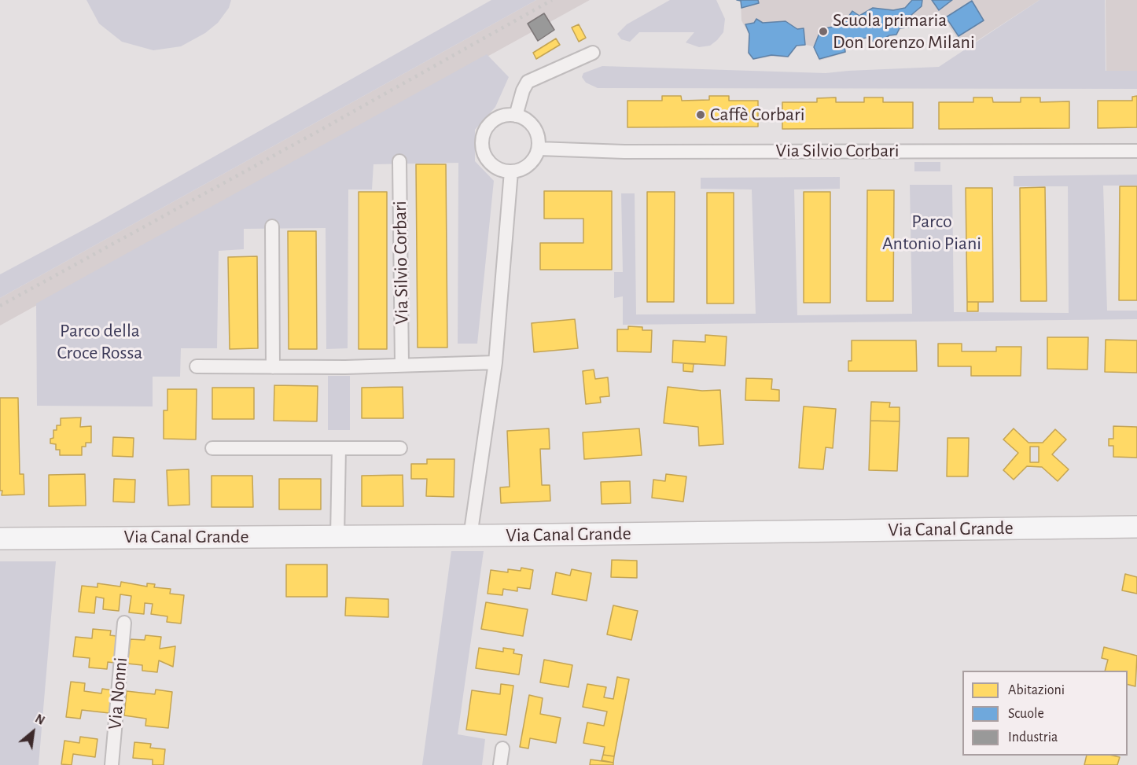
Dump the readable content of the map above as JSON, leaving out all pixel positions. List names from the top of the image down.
{
  "streets": {
    "main road": ["Via Canal Grande"],
    "street": ["Via Silvio Corbari", "Via Nonni"]
  },
  "parks": ["Parco Antonio Piani", "Parco della Croce Rossa"],
  "places": ["Scuola primaria Don Lorenzo Milani", "Caffè Corbari"],
  "legend": ["Abitazioni", "Scuole", "Industria"],
  "north": "top right"
}
